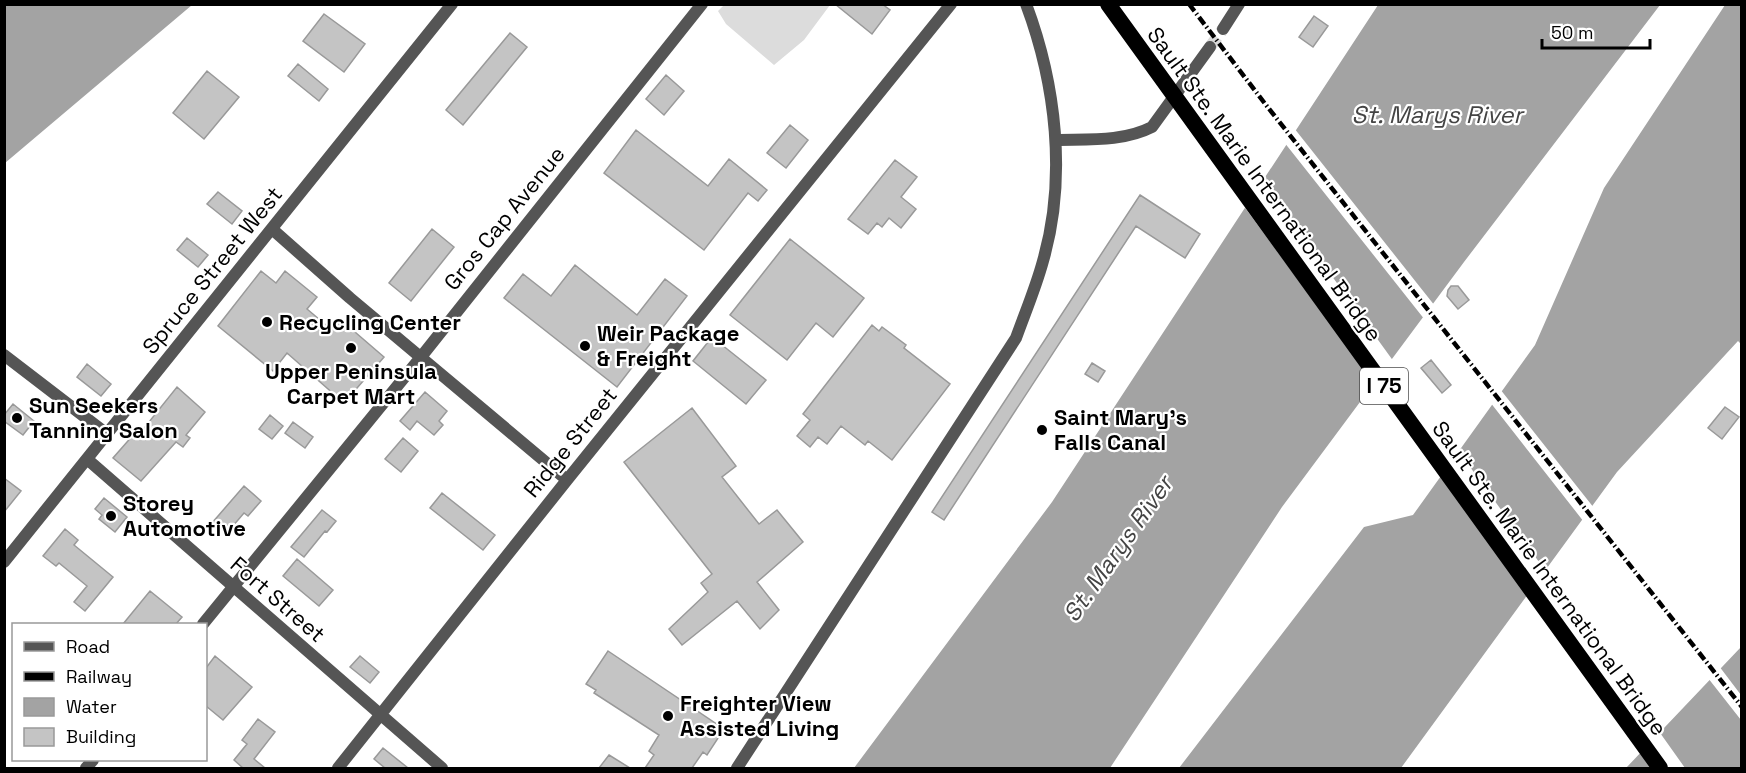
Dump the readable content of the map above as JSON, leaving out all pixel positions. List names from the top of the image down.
{
  "streets": {
    "highway": ["Sault Ste. Marie International Bridge", "I 75"],
    "street": [
      "Gros Cap Avenue",
      "Spruce Street West",
      "Ridge Street",
      "Fort Street"
    ]
  },
  "crossings": [
    ["Gros Cap Avenue", "Fort Street"],
    ["Spruce Street West", "Fort Street"],
    ["Ridge Street", "Fort Street"]
  ],
  "water": ["St. Marys River"],
  "places": [
    "Recycling Center",
    "Weir Package & Freight",
    "Upper Peninsula Carpet Mart",
    "Sun Seekers Tanning Salon",
    "Saint Mary's Falls Canal",
    "Storey Automotive",
    "Freighter View Assisted Living"
  ],
  "legend": [
    "Road",
    "Railway",
    "Water",
    "Building"
  ],
  "scale_bar": "50 m"
}
